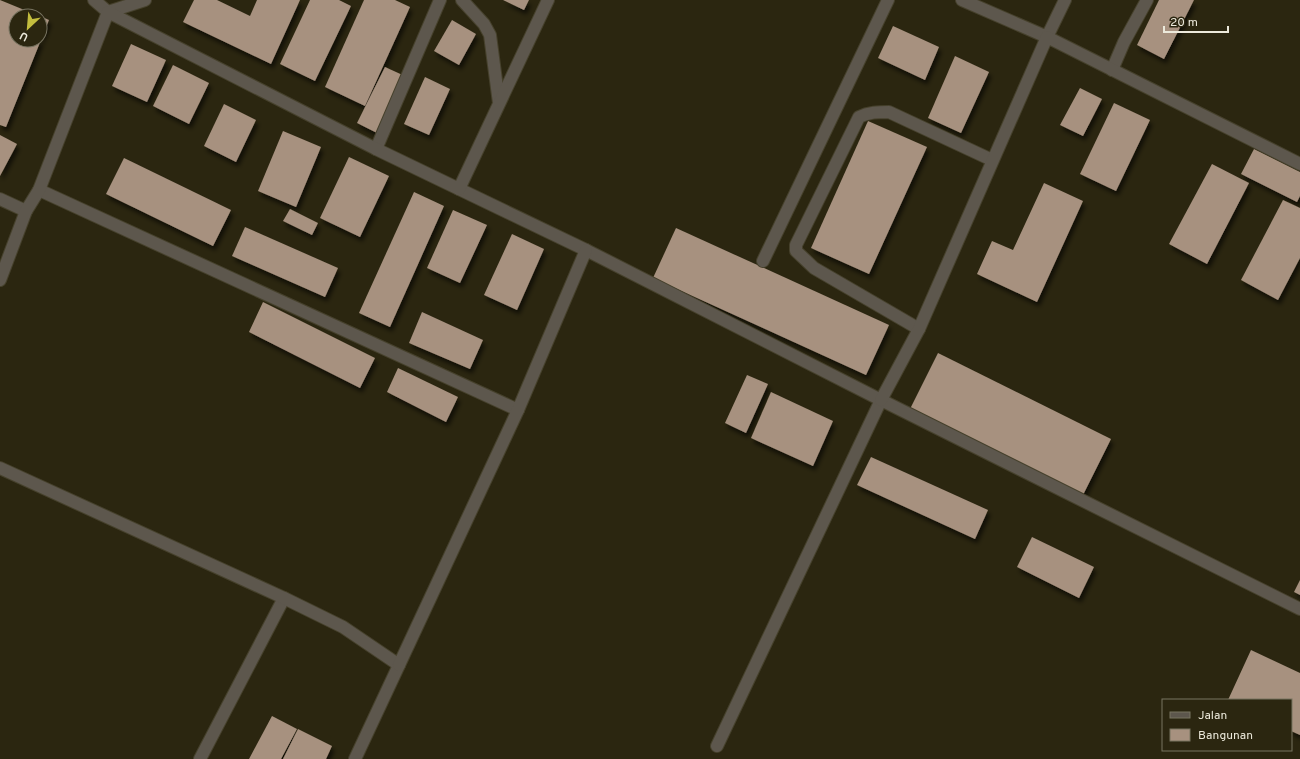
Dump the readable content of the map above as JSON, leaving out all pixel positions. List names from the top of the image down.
{
  "legend": ["Jalan", "Bangunan"],
  "scale_bar": "20 m",
  "north": "bottom left"
}
